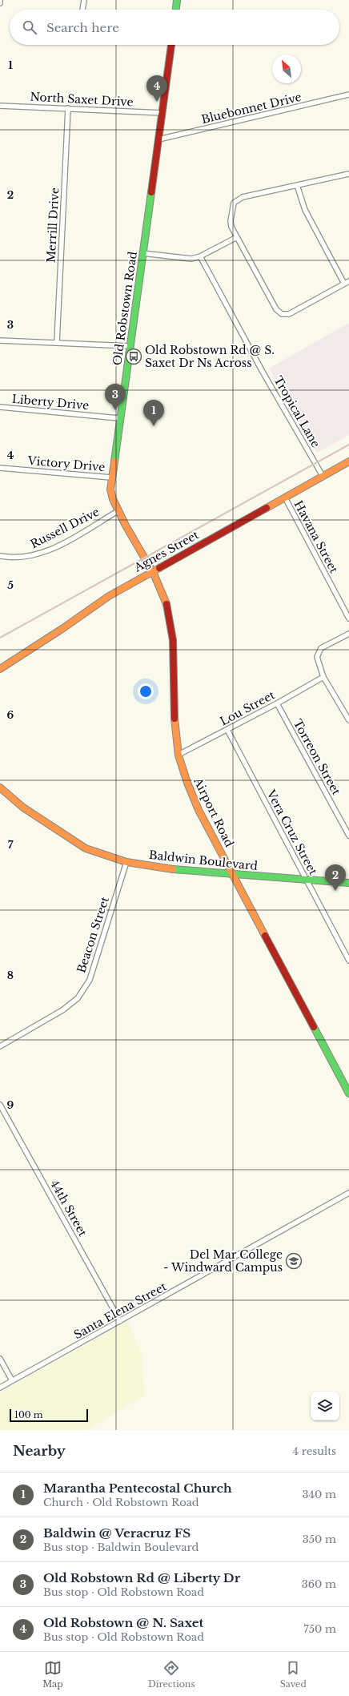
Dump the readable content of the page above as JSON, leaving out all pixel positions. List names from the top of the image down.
{
  "streets": {
    "street": [
      "North Saxet Drive",
      "Bluebonnet Drive",
      "Merrill Drive",
      "Old Robstown Road",
      "Liberty Drive",
      "Tropical Lane",
      "Victory Drive",
      "Russell Drive",
      "Havana Street",
      "Agnes Street",
      "Lou Street",
      "Torreon Street",
      "Airport Road",
      "Vera Cruz Street",
      "Baldwin Boulevard",
      "Beacon Street",
      "44th Street",
      "Santa Elena Street"
    ]
  },
  "crossings": [
    ["North Saxet Drive", "Merrill Drive"],
    ["North Saxet Drive", "Old Robstown Road"],
    ["Bluebonnet Drive", "Old Robstown Road"],
    ["Old Robstown Road", "Liberty Drive"],
    ["Old Robstown Road", "Victory Drive"],
    ["Old Robstown Road", "Russell Drive"],
    ["Old Robstown Road", "Agnes Street"],
    ["Old Robstown Road", "Airport Road"],
    ["Tropical Lane", "Agnes Street"],
    ["Havana Street", "Agnes Street"],
    ["Agnes Street", "Airport Road"],
    ["Lou Street", "Torreon Street"],
    ["Lou Street", "Airport Road"],
    ["Lou Street", "Vera Cruz Street"],
    ["Airport Road", "Baldwin Boulevard"],
    ["Vera Cruz Street", "Baldwin Boulevard"],
    ["Baldwin Boulevard", "Beacon Street"],
    ["44th Street", "Santa Elena Street"]
  ],
  "places": {
    "bus stop": ["Old Robstown Rd @ S. Saxet Dr Ns Across"],
    "school or university": ["Del Mar College - Windward Campus"]
  },
  "scale_bar": "100 m",
  "north": "top left",
  "page": {
    "search": "Search here",
    "pins": [
      "4",
      "3",
      "1",
      "2"
    ],
    "scale": "100 m",
    "heading": ["Nearby", "4 results"],
    "list": [
      {
        "mark": "1",
        "name": "Marantha Pentecostal Church",
        "note": "Church · Old Robstown Road",
        "value": "340 m"
      },
      {
        "mark": "2",
        "name": "Baldwin @ Veracruz FS",
        "note": "Bus stop · Baldwin Boulevard",
        "value": "350 m"
      },
      {
        "mark": "3",
        "name": "Old Robstown Rd @ Liberty Dr",
        "note": "Bus stop · Old Robstown Road",
        "value": "360 m"
      },
      {
        "mark": "4",
        "name": "Old Robstown @ N. Saxet",
        "note": "Bus stop · Old Robstown Road",
        "value": "750 m"
      }
    ],
    "nav": ["Map", "Directions", "Saved"]
  },
  "grid": {
    "rows": [
      "1",
      "2",
      "3",
      "4",
      "5",
      "6",
      "7",
      "8",
      "9"
    ]
  }
}
